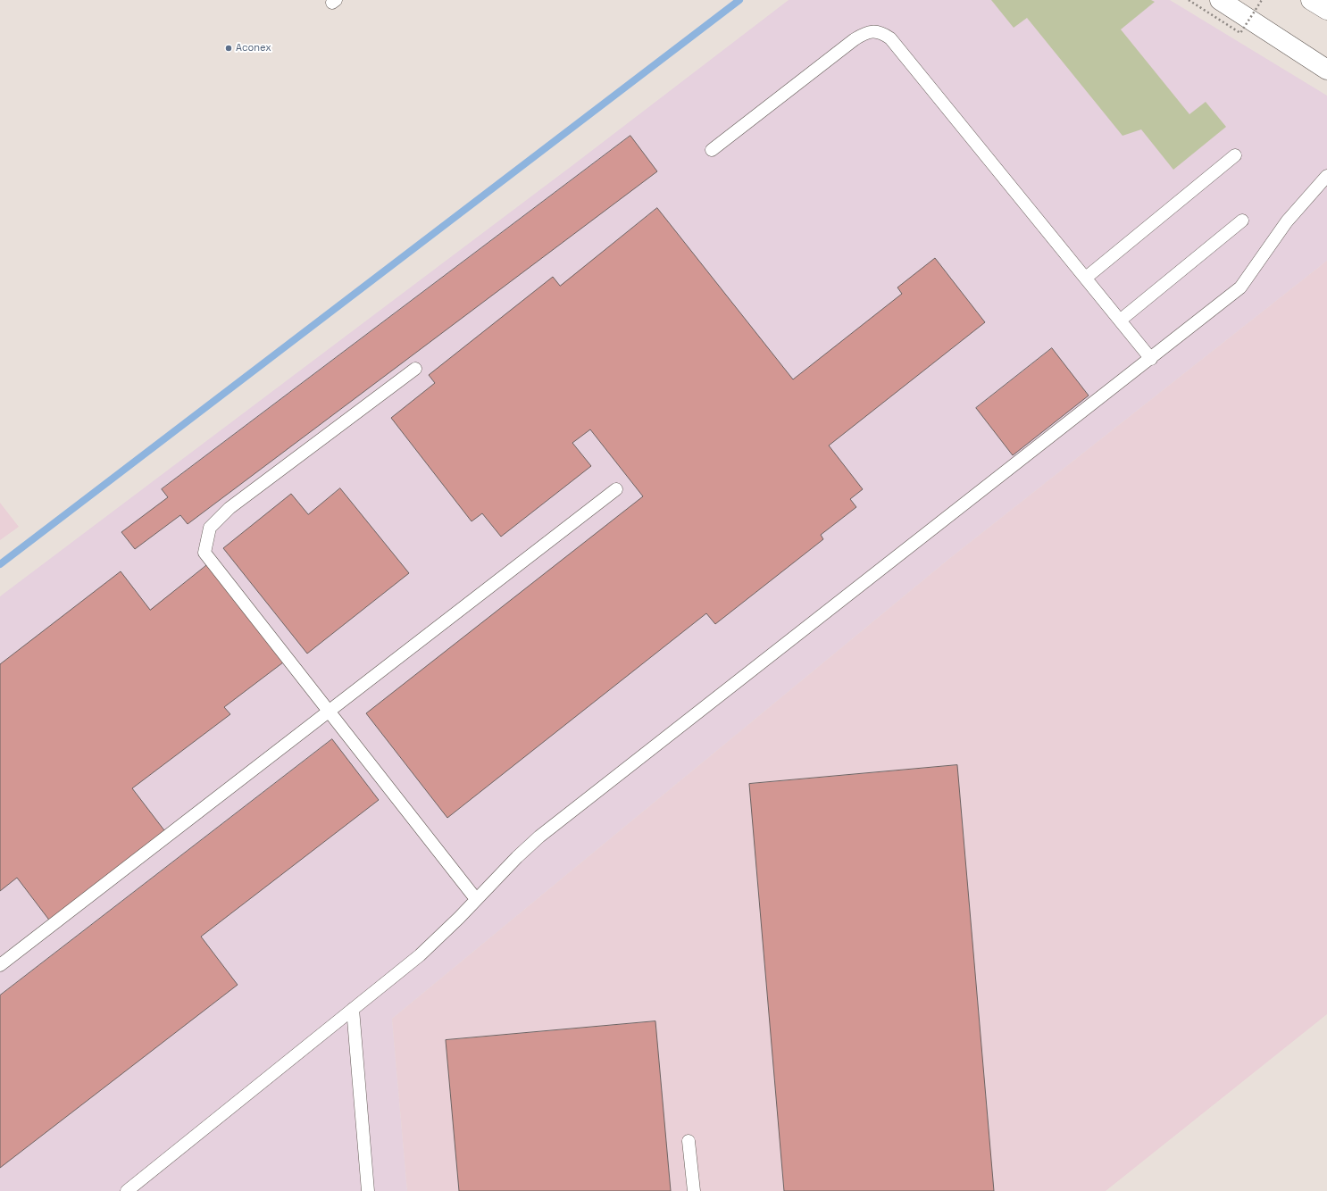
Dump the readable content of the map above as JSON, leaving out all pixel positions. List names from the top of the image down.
{
  "places": ["Aconex"]
}
